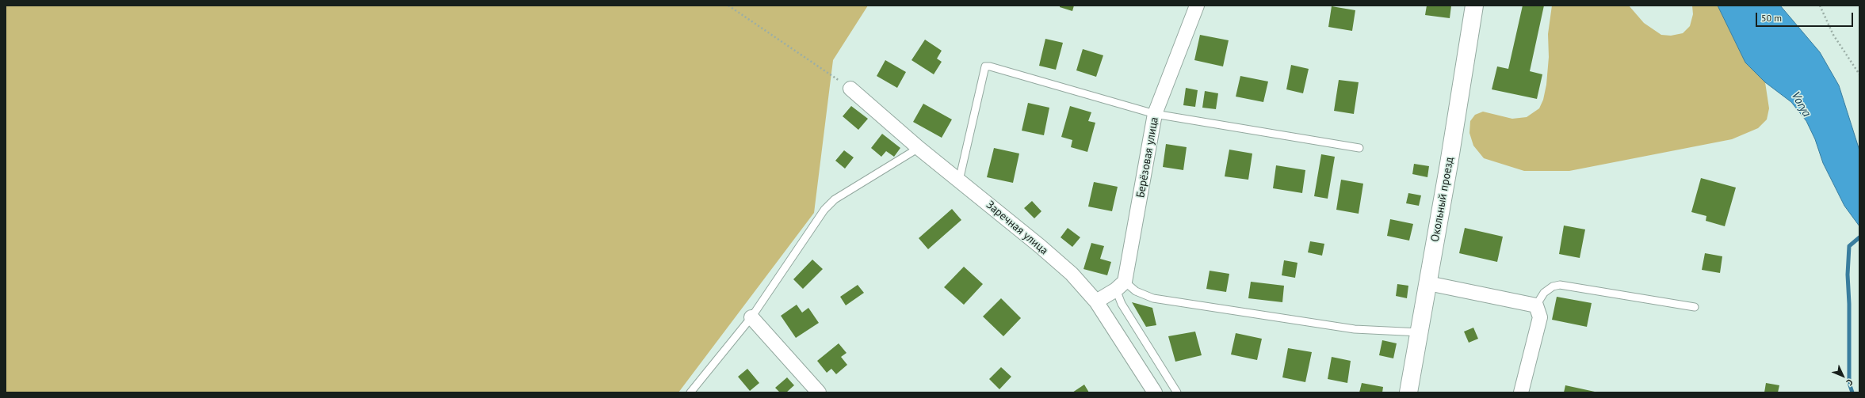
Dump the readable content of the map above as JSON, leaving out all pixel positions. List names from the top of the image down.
{
  "streets": {
    "street": ["Берёзовая улица", "Окольный проезд", "Заречная улица"]
  },
  "water": ["Vorya"],
  "scale_bar": "50 m",
  "north": "bottom right"
}
